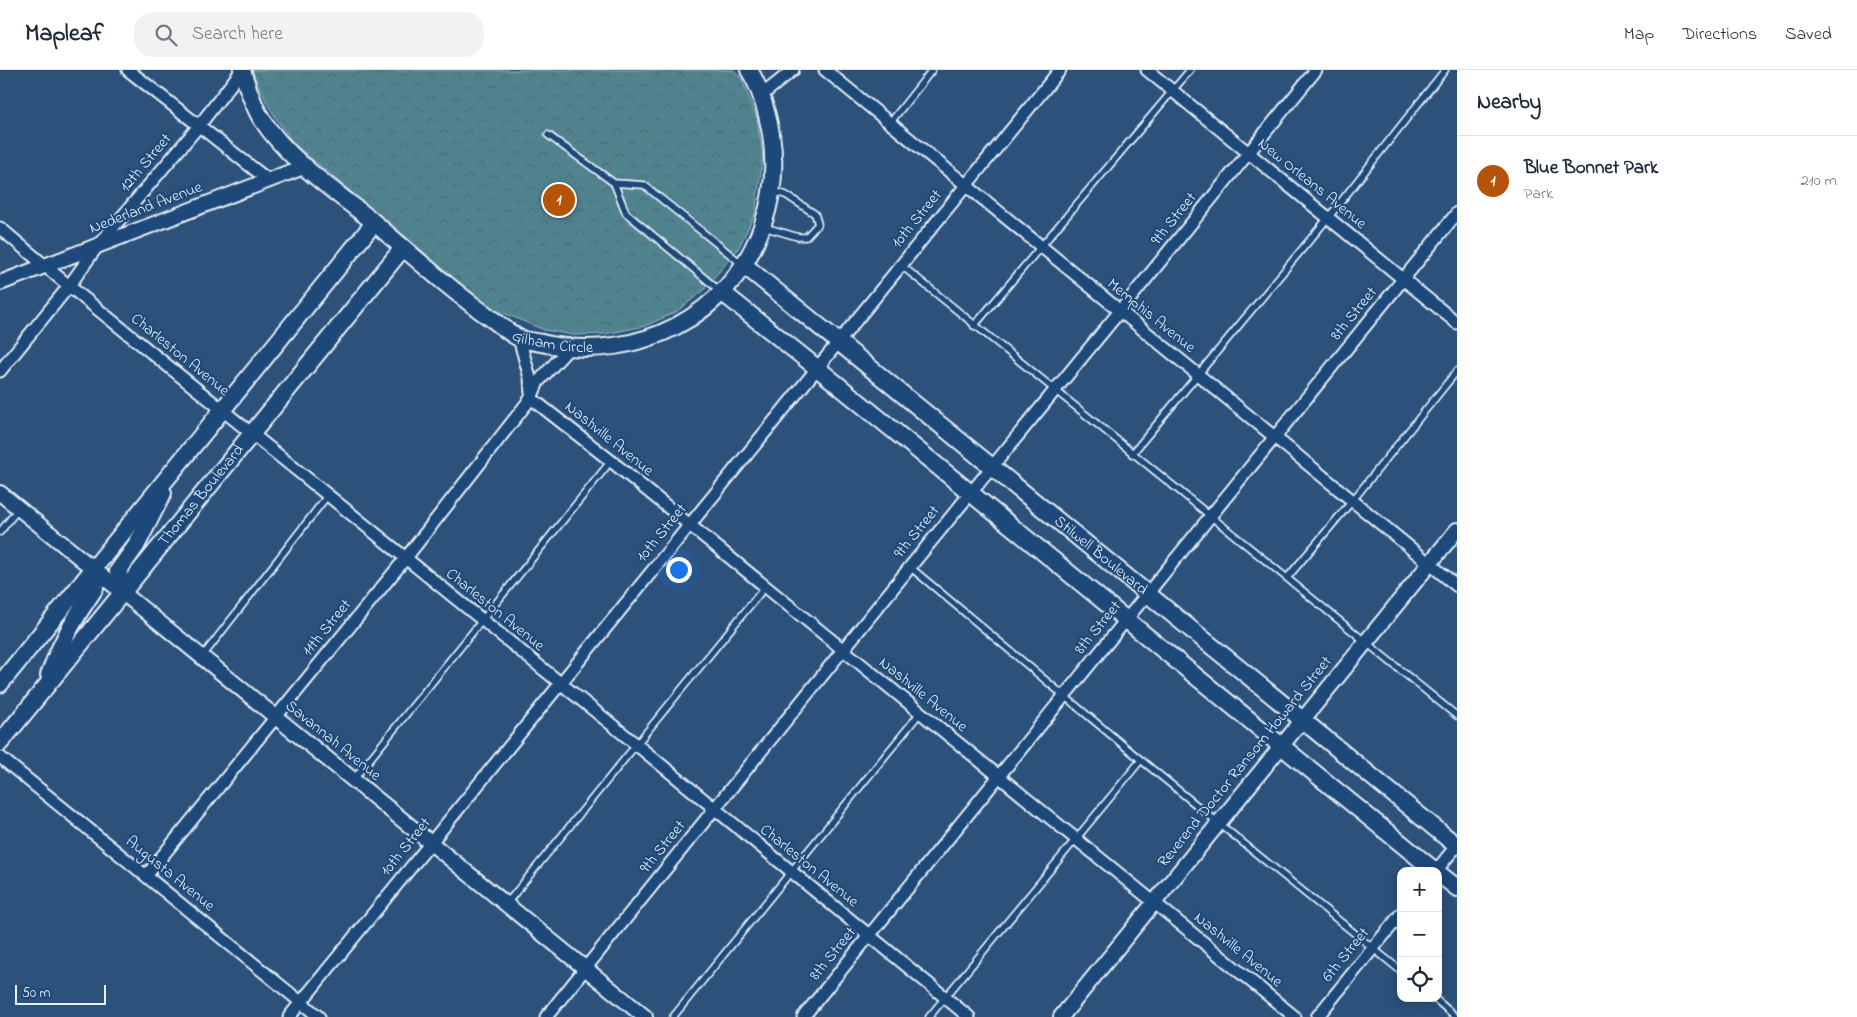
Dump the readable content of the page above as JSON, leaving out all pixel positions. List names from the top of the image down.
{
  "streets": {
    "main road": ["Gilham Circle", "Thomas Boulevard", "Stilwell Boulevard"],
    "street": [
      "12th Street",
      "New Orleans Avenue",
      "Nederland Avenue",
      "10th Street",
      "9th Street",
      "8th Street",
      "Memphis Avenue",
      "Charleston Avenue",
      "Nashville Avenue",
      "11th Street",
      "Savannah Avenue",
      "Reverend Doctor Ransom Howard Street",
      "Augusta Avenue",
      "6th Street"
    ]
  },
  "crossings": [
    ["12th Street", "Nederland Avenue"],
    ["12th Street", "Gilham Circle"],
    ["12th Street", "Charleston Avenue"],
    ["New Orleans Avenue", "9th Street"],
    ["New Orleans Avenue", "8th Street"],
    ["Nederland Avenue", "Gilham Circle"],
    ["Nederland Avenue", "Charleston Avenue"],
    ["10th Street", "Memphis Avenue"],
    ["10th Street", "Charleston Avenue"],
    ["10th Street", "Nashville Avenue"],
    ["10th Street", "Stilwell Boulevard"],
    ["10th Street", "Savannah Avenue"],
    ["10th Street", "Augusta Avenue"],
    ["9th Street", "Memphis Avenue"],
    ["9th Street", "Charleston Avenue"],
    ["9th Street", "Nashville Avenue"],
    ["9th Street", "Stilwell Boulevard"],
    ["9th Street", "Savannah Avenue"],
    ["8th Street", "Memphis Avenue"],
    ["8th Street", "Charleston Avenue"],
    ["8th Street", "Nashville Avenue"],
    ["8th Street", "Stilwell Boulevard"],
    ["Memphis Avenue", "Reverend Doctor Ransom Howard Street"],
    ["Gilham Circle", "Thomas Boulevard"],
    ["Gilham Circle", "Stilwell Boulevard"],
    ["Gilham Circle", "11th Street"],
    ["Charleston Avenue", "Thomas Boulevard"],
    ["Charleston Avenue", "11th Street"],
    ["Nashville Avenue", "11th Street"],
    ["Nashville Avenue", "Reverend Doctor Ransom Howard Street"],
    ["Thomas Boulevard", "Savannah Avenue"],
    ["Stilwell Boulevard", "Reverend Doctor Ransom Howard Street"],
    ["11th Street", "Savannah Avenue"],
    ["11th Street", "Augusta Avenue"]
  ],
  "scale_bar": "50 m",
  "page": {
    "header": "Mapleaf",
    "search": "Search here",
    "nav": ["Map", "Directions", "Saved"],
    "heading": "Nearby",
    "list": [
      {
        "mark": "1",
        "name": "Blue Bonnet Park",
        "note": "Park",
        "value": "210 m"
      }
    ],
    "pins": "1",
    "map_buttons": ["+", "−"],
    "scale": "50 m"
  }
}
